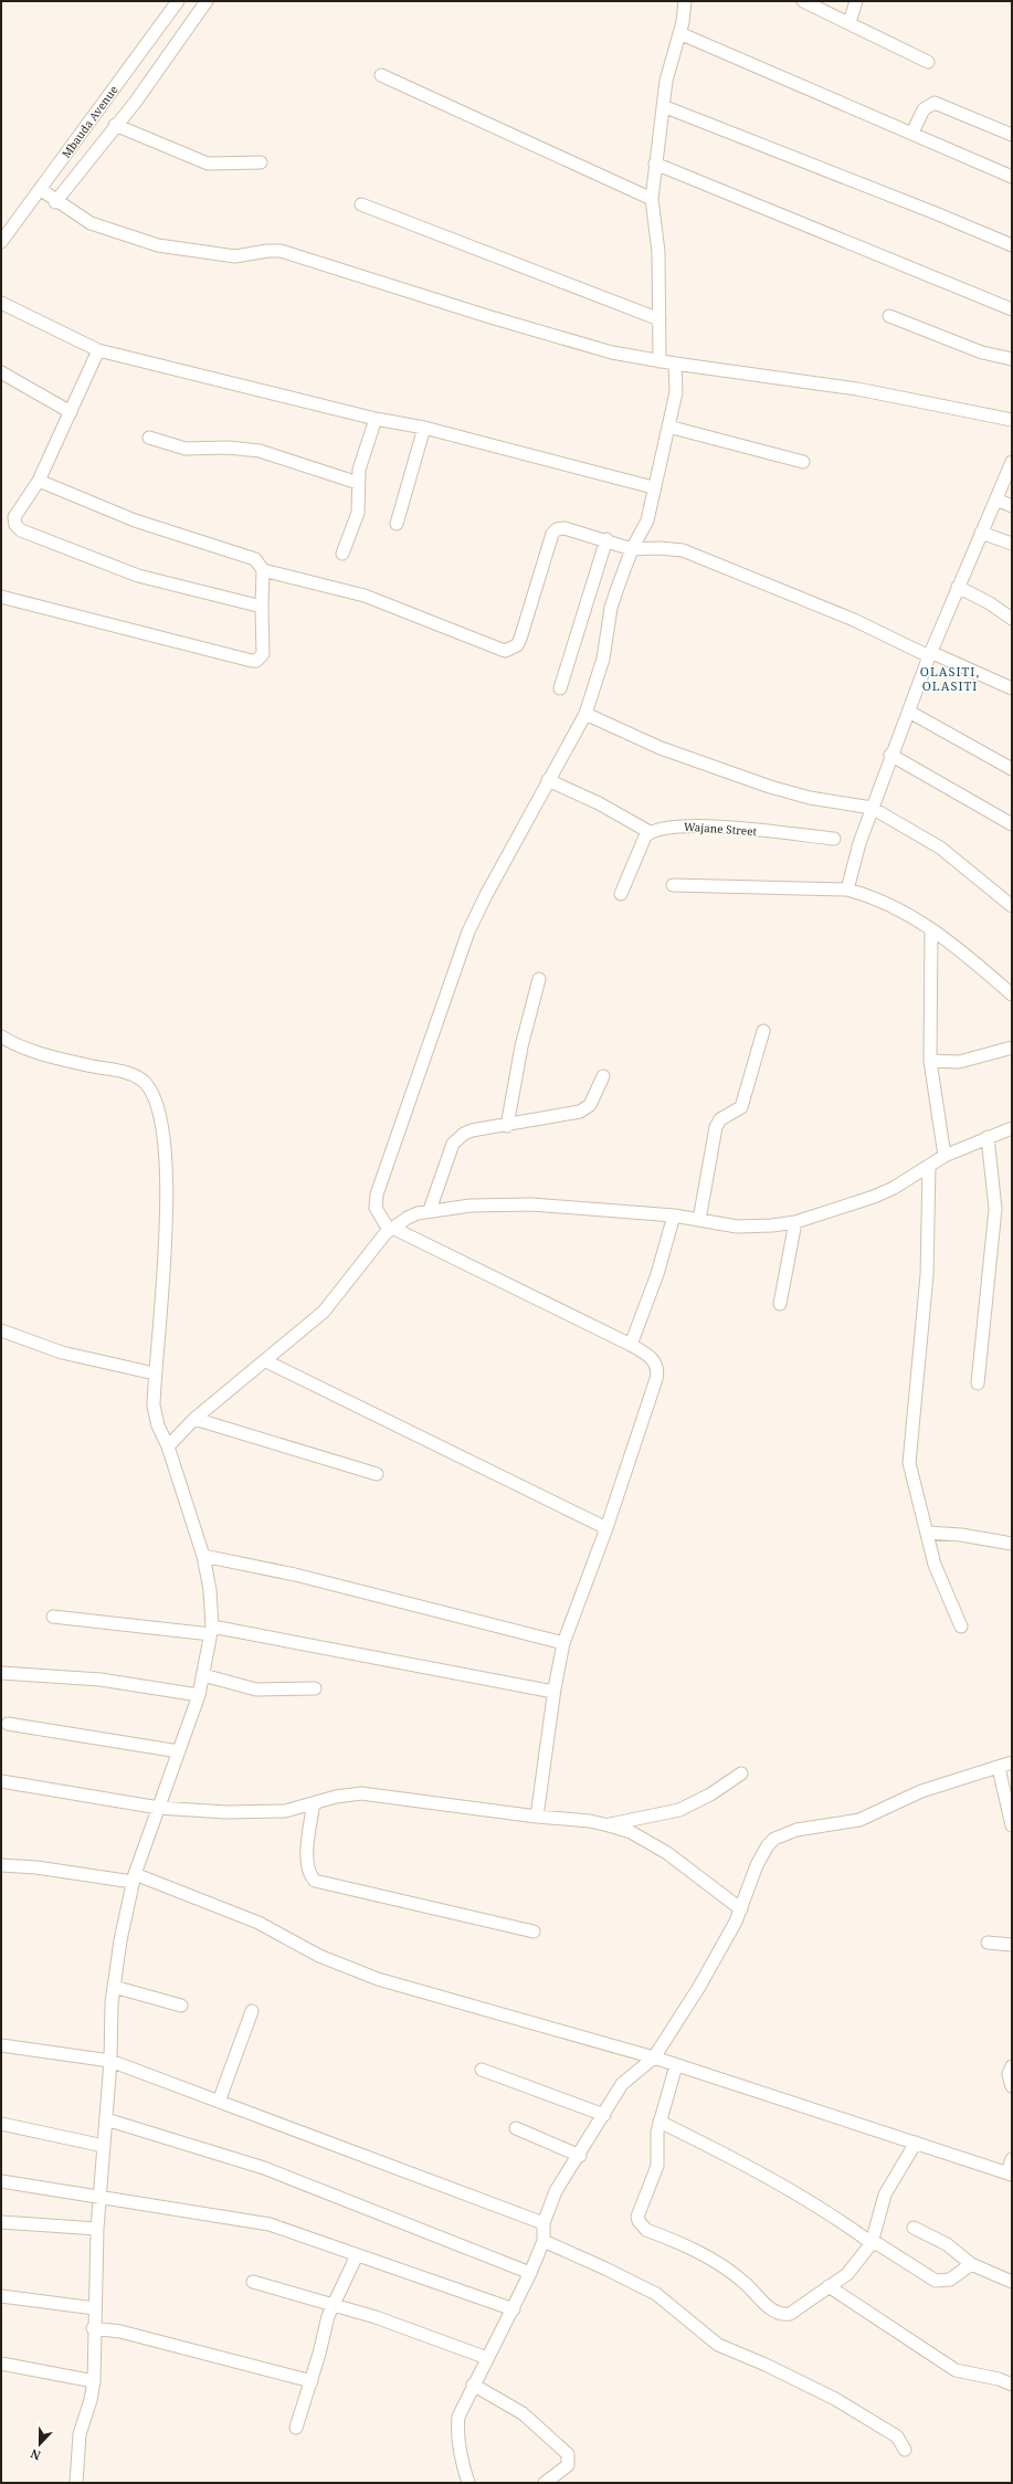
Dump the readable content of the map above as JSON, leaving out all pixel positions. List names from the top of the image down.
{
  "streets": {
    "street": ["Mbauda Avenue", "Wajane Street"]
  },
  "districts": ["OLASITI, OLASITI"],
  "north": "bottom"
}
